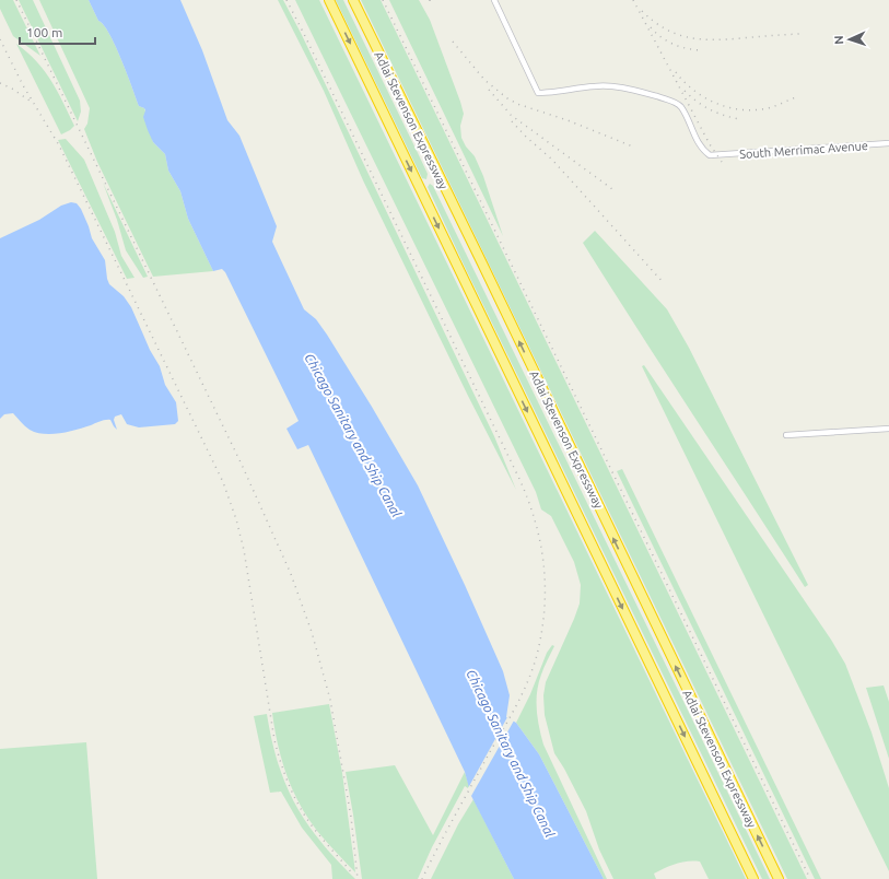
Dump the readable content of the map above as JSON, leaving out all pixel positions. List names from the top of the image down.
{
  "streets": {
    "highway": ["Adlai Stevenson Expressway"],
    "street": ["South Merrimac Avenue"]
  },
  "water": ["Chicago Sanitary and Ship Canal"],
  "scale_bar": "100 m",
  "north": "left"
}
